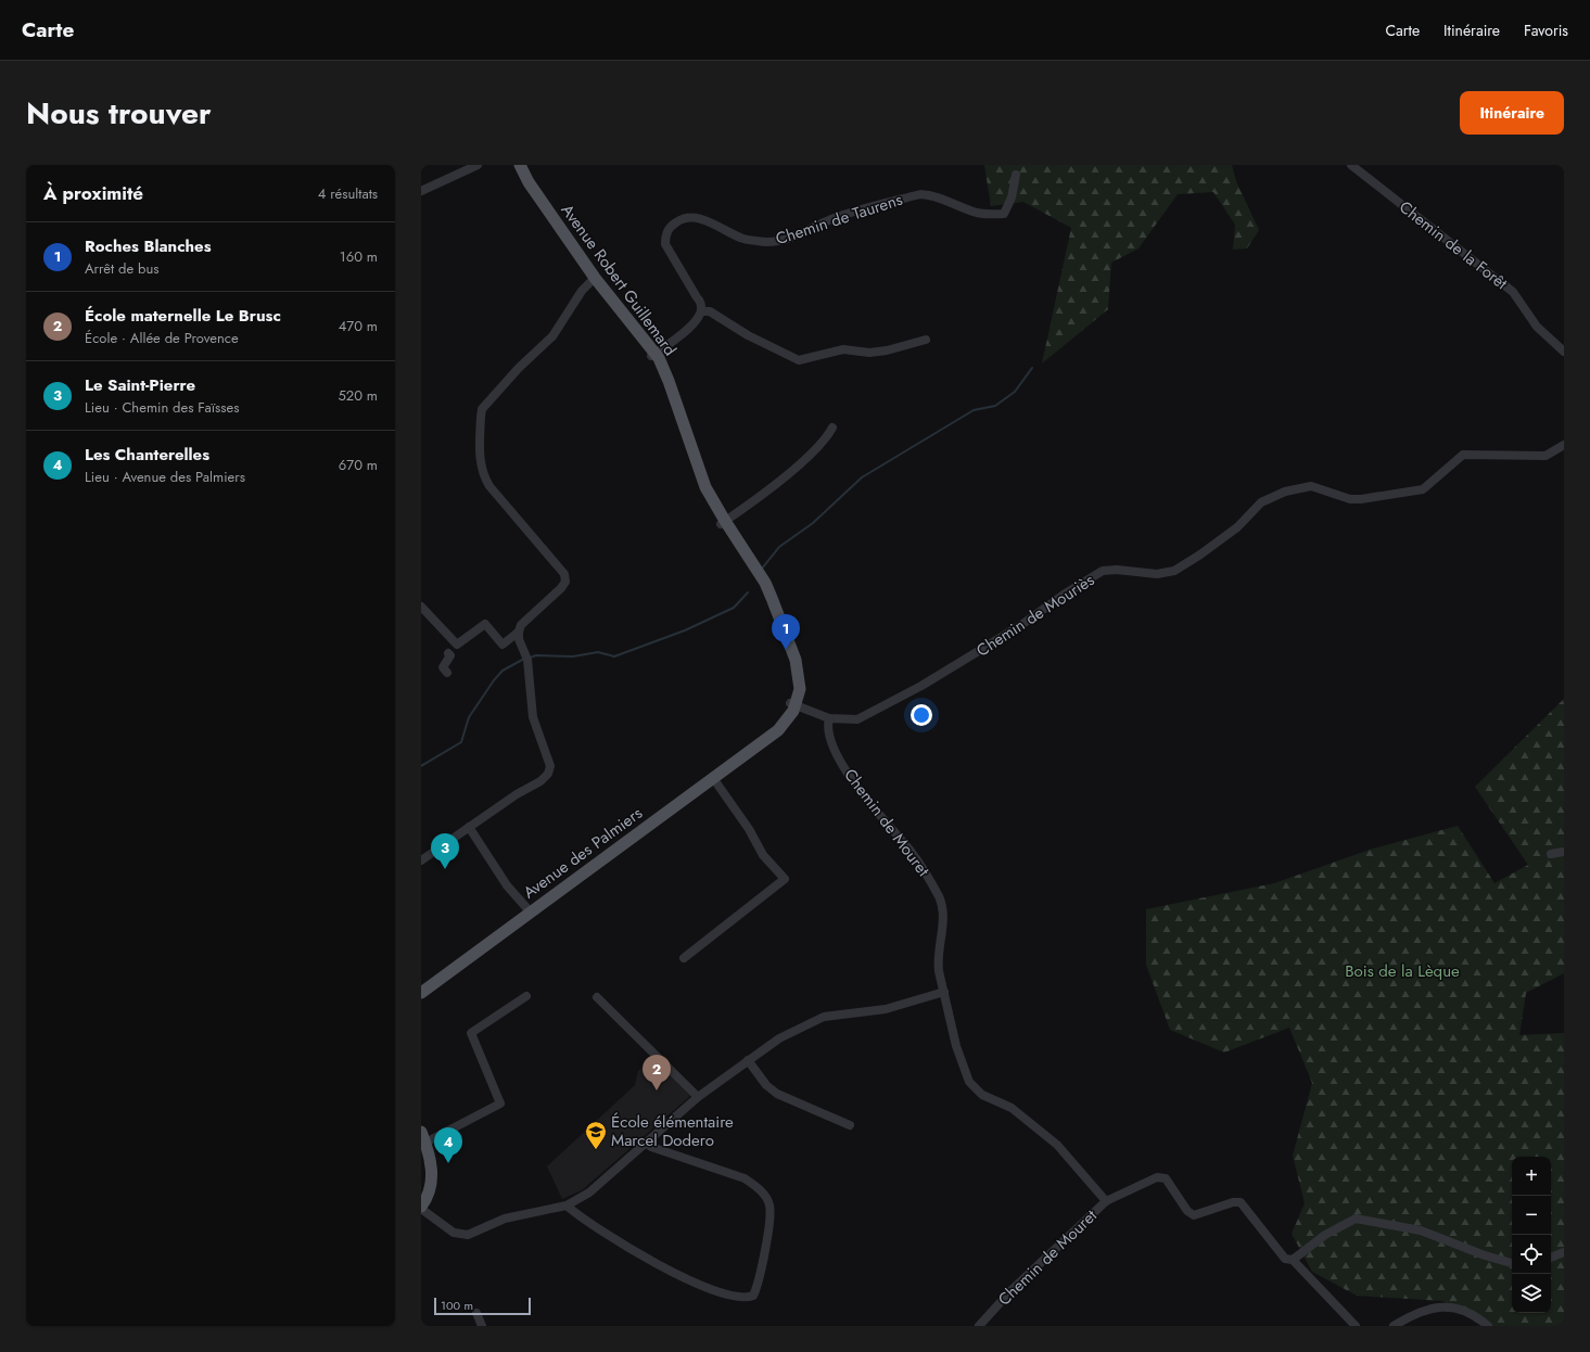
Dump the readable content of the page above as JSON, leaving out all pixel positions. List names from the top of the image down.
{
  "streets": {
    "main road": ["Avenue Robert Guillemard", "Avenue des Palmiers"],
    "street": [
      "Chemin de Taurens",
      "Chemin de la Forêt",
      "Chemin de Mouriès",
      "Chemin de Mouret"
    ]
  },
  "crossings": [
    ["Avenue Robert Guillemard", "Chemin de Mouriès"],
    ["Avenue Robert Guillemard", "Avenue des Palmiers"],
    ["Chemin de Mouriès", "Chemin de Mouret"],
    ["Chemin de Mouriès", "Avenue des Palmiers"]
  ],
  "parks": ["Bois de la Lèque"],
  "places": {
    "school or university": ["École élémentaire Marcel Dodero"]
  },
  "scale_bar": "100 m",
  "page": {
    "header": "Carte",
    "nav": ["Carte", "Itinéraire", "Favoris"],
    "title": "Nous trouver",
    "buttons": "Itinéraire",
    "heading": ["À proximité", "4 résultats"],
    "list": [
      {
        "mark": "1",
        "name": "Roches Blanches",
        "note": "Arrêt de bus",
        "value": "160 m"
      },
      {
        "mark": "2",
        "name": "École maternelle Le Brusc",
        "note": "École · Allée de Provence",
        "value": "470 m"
      },
      {
        "mark": "3",
        "name": "Le Saint-Pierre",
        "note": "Lieu · Chemin des Faïsses",
        "value": "520 m"
      },
      {
        "mark": "4",
        "name": "Les Chanterelles",
        "note": "Lieu · Avenue des Palmiers",
        "value": "670 m"
      }
    ],
    "pins": [
      "1",
      "3",
      "2",
      "4"
    ],
    "map_buttons": ["+", "−"],
    "scale": "100 m"
  }
}
